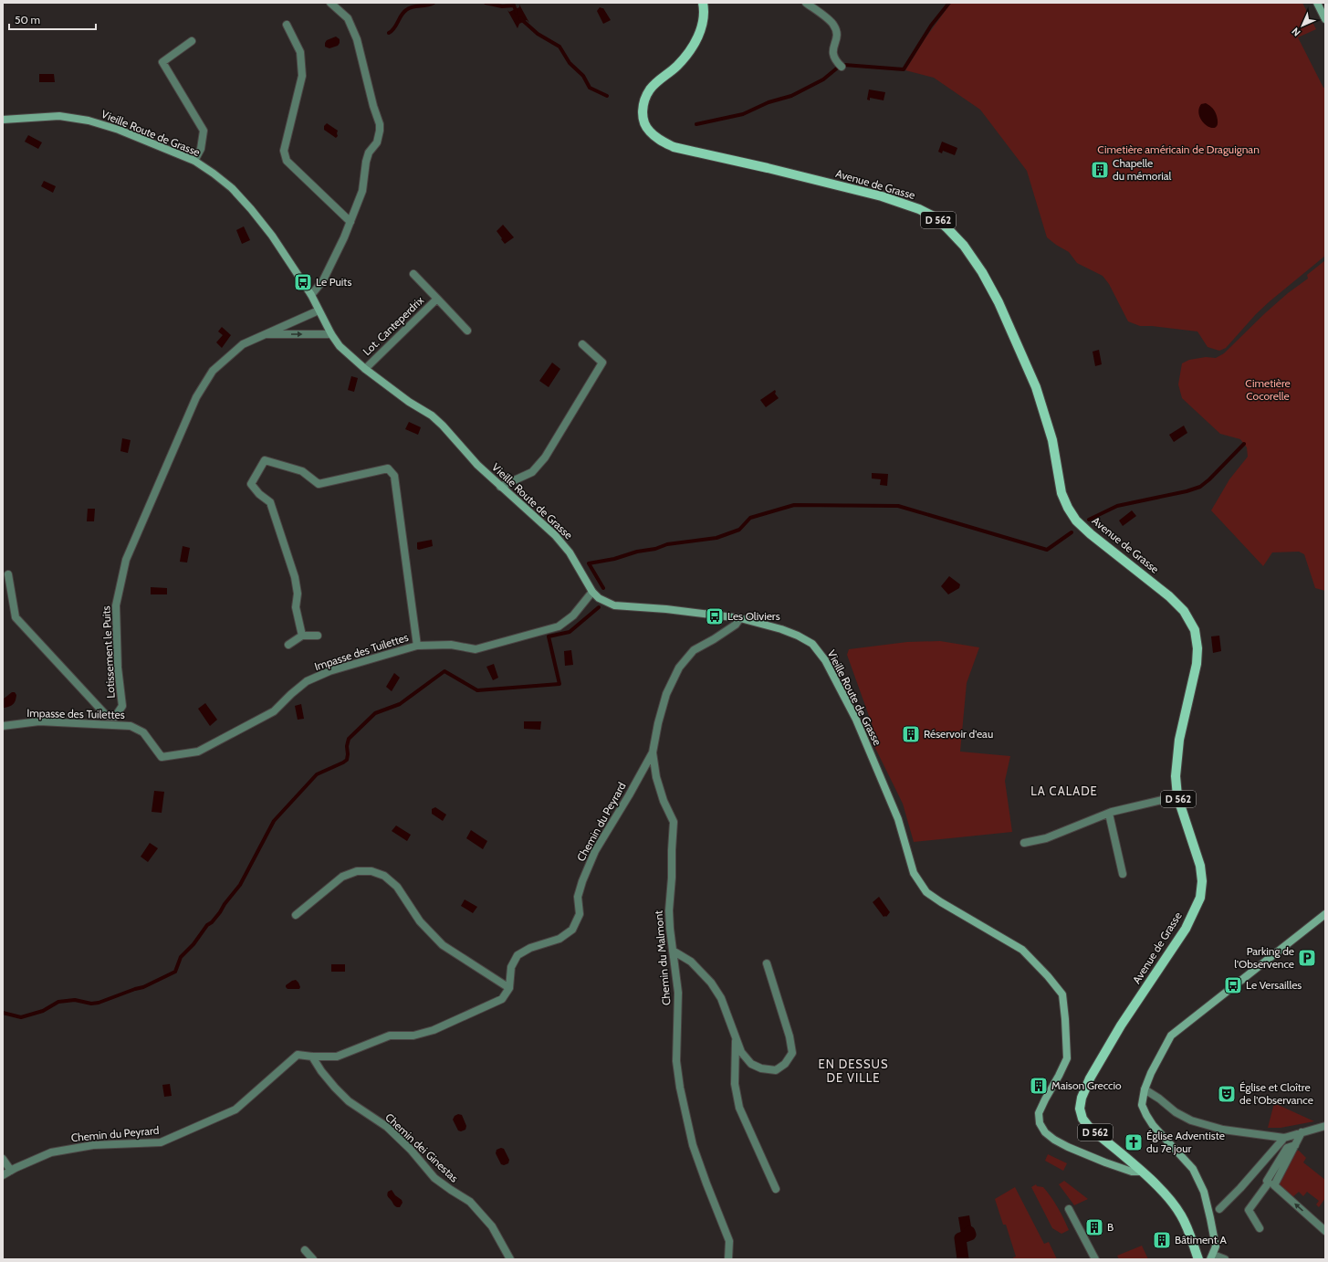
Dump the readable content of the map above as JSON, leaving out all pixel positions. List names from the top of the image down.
{
  "streets": {
    "main road": ["Avenue de Grasse", "D 562"],
    "street": [
      "Vieille Route de Grasse",
      "Lot. Canteperdrix",
      "Lotissement le Puits",
      "Impasse des Tuilettes",
      "Chemin du Peyrard",
      "Chemin du Malmont",
      "Chemin dei Ginestas"
    ]
  },
  "crossings": [
    ["Vieille Route de Grasse", "Avenue de Grasse"],
    ["Vieille Route de Grasse", "Lot. Canteperdrix"],
    ["Vieille Route de Grasse", "Lotissement le Puits"],
    ["Vieille Route de Grasse", "Impasse des Tuilettes"],
    ["Vieille Route de Grasse", "Chemin du Malmont"],
    ["Chemin du Peyrard", "Chemin du Malmont"],
    ["Chemin du Peyrard", "Chemin dei Ginestas"]
  ],
  "districts": ["LA CALADE", "EN DESSUS DE VILLE"],
  "parks": ["Cimetière américain de Draguignan", "Cimetière Cocorelle"],
  "places": {
    "building": [
      "Chapelle du mémorial",
      "Réservoir d'eau",
      "Maison Greccio",
      "B",
      "Bâtiment A"
    ],
    "bus stop": ["Le Puits", "Les Oliviers", "Le Versailles"],
    "parking": ["Parking de l'Observence"],
    "theatre": ["Église et Cloître de l'Observance"],
    "church": ["Église Adventiste du 7e jour"]
  },
  "scale_bar": "50 m",
  "north": "bottom left"
}
